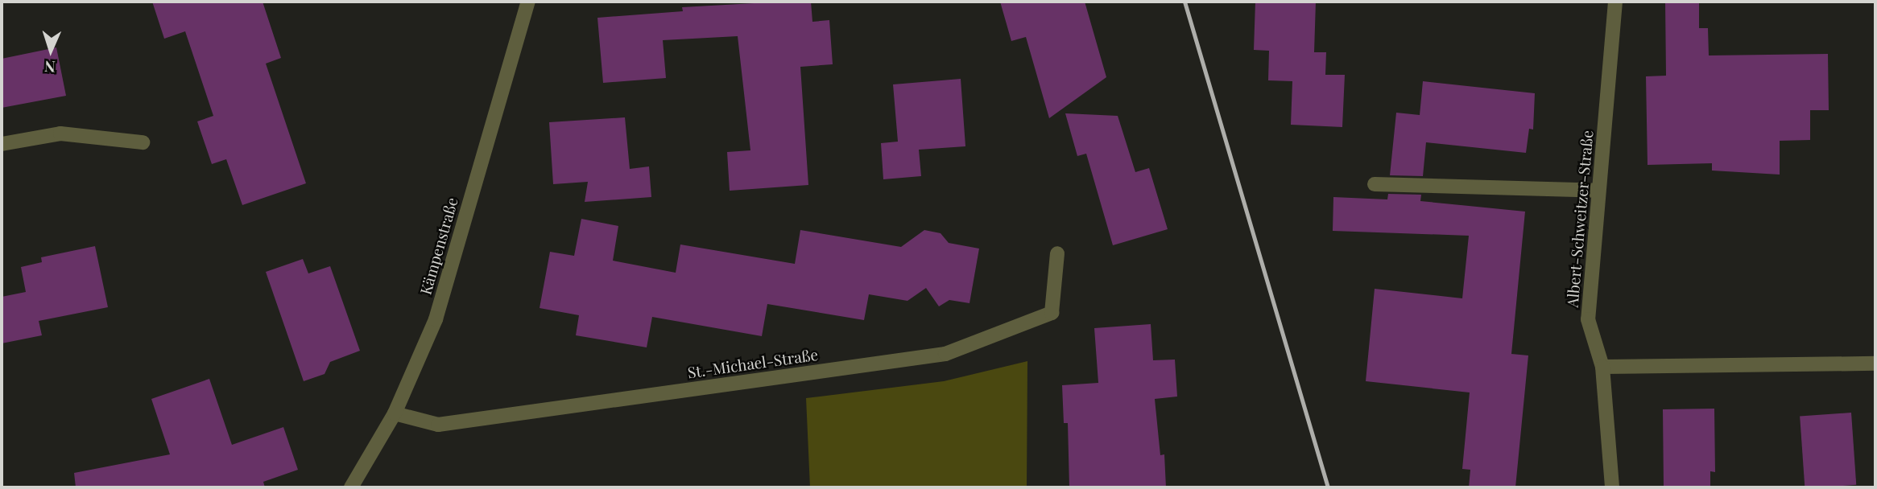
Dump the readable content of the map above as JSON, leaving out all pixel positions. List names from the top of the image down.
{
  "streets": {
    "street": ["Albert-Schweitzer-Straße", "Kämpenstraße", "St.-Michael-Straße"]
  },
  "crossings": [
    ["Kämpenstraße", "St.-Michael-Straße"]
  ],
  "north": "bottom"
}
